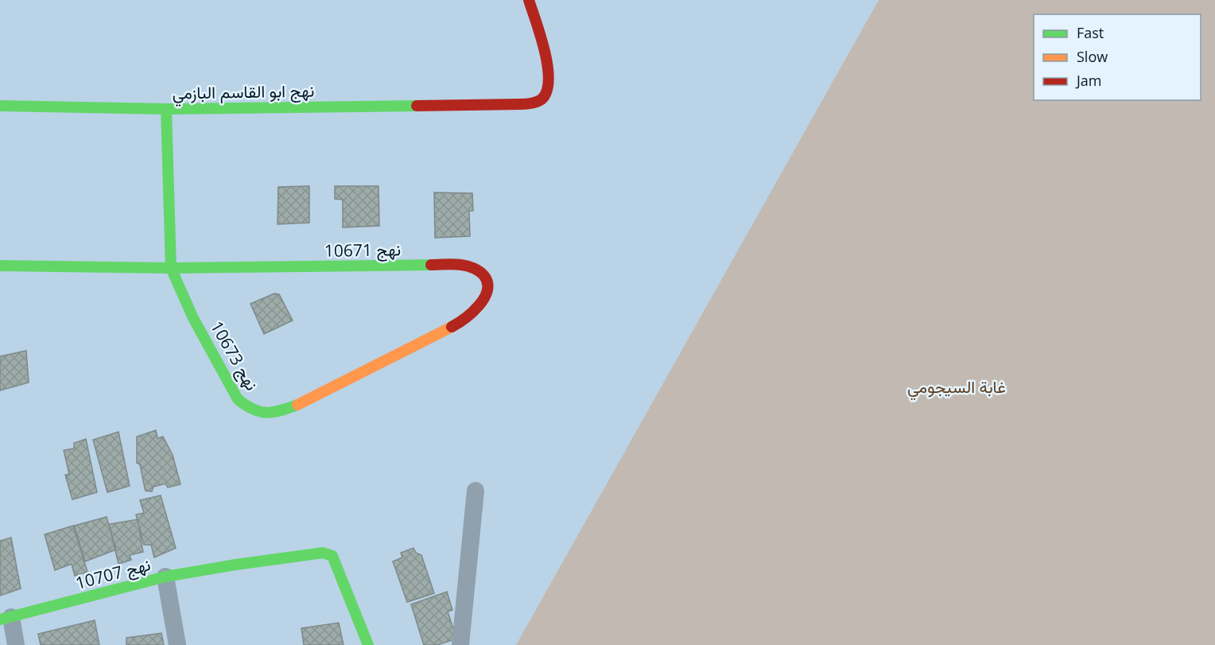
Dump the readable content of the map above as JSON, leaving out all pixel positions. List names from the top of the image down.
{
  "streets": {
    "street": [
      "نهج ابو القاسم البازمي",
      "نهج 10671",
      "نهج 10673",
      "نهج 10707"
    ]
  },
  "crossings": [
    ["نهج 10671", "نهج 10673"]
  ],
  "parks": ["غابة السيجومي"],
  "legend": ["Fast", "Slow", "Jam"]
}
